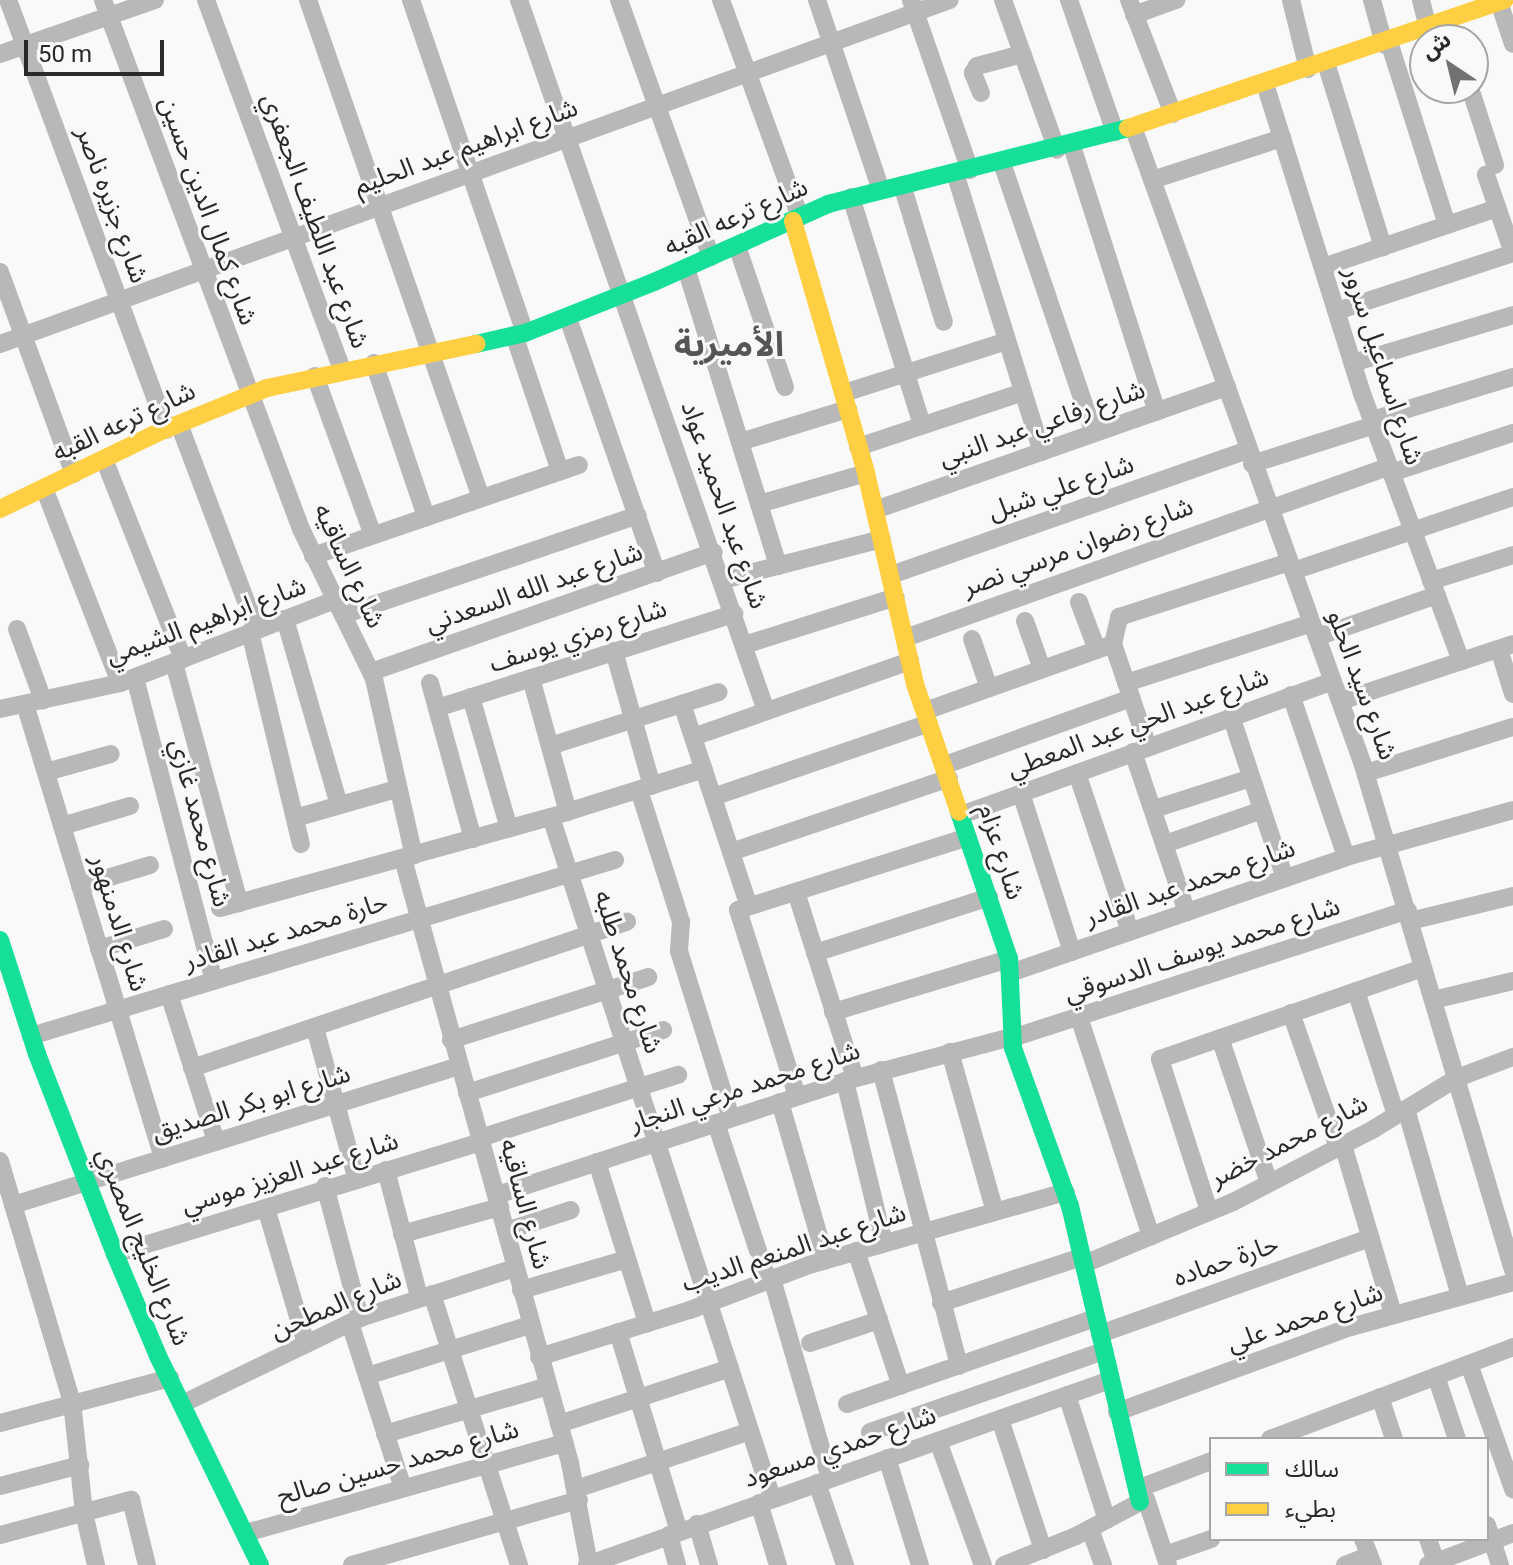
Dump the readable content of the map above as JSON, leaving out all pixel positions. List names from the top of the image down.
{
  "streets": {
    "street": [
      "شارع ابراهيم عبد الحليم",
      "شارع جزيره ناصر",
      "شارع كمال الدين حسين",
      "شارع ترعه القبه",
      "شارع عبد اللطيف الجعفري",
      "شارع اسماعيل سرور",
      "شارع رفاعي عبد النبي",
      "شارع علي شبل",
      "شارع عبد الحميد عواد",
      "شارع رضوان مرسي نصر",
      "شارع الساقيه",
      "شارع عبد الله السعدني",
      "شارع ابراهيم الشيمي",
      "شارع رمزي يوسف",
      "شارع سيد الحلو",
      "شارع عبد الحي عبد المعطي",
      "شارع محمد غازي",
      "شارع عزام",
      "شارع محمد عبد القادر",
      "شارع الدمنهور",
      "حارة محمد عبد القادر",
      "شارع محمد يوسف الدسوقي",
      "شارع محمد طلبه",
      "شارع محمد مرعي النجار",
      "شارع ابو بكر الصديق",
      "شارع محمد خضر",
      "شارع عبد العزيز موسي",
      "شارع الخليج المصري",
      "شارع عبد المنعم الديب",
      "حارة حماده",
      "شارع المطحن",
      "شارع محمد علي",
      "شارع حمدي مسعود",
      "شارع محمد حسين صالح"
    ]
  },
  "crossings": [
    ["شارع ابراهيم عبد الحليم", "شارع جزيره ناصر"],
    ["شارع ابراهيم عبد الحليم", "شارع كمال الدين حسين"],
    ["شارع ابراهيم عبد الحليم", "شارع عبد اللطيف الجعفري"],
    ["شارع ابراهيم عبد الحليم", "شارع عبد الحميد عواد"],
    ["شارع جزيره ناصر", "شارع ترعه القبه"],
    ["شارع جزيره ناصر", "شارع ابراهيم الشيمي"],
    ["شارع كمال الدين حسين", "شارع ترعه القبه"],
    ["شارع كمال الدين حسين", "شارع الساقيه"],
    ["شارع ترعه القبه", "شارع عبد اللطيف الجعفري"],
    ["شارع ترعه القبه", "شارع اسماعيل سرور"],
    ["شارع ترعه القبه", "شارع عبد الحميد عواد"],
    ["شارع ترعه القبه", "شارع الساقيه"],
    ["شارع ترعه القبه", "شارع سيد الحلو"],
    ["شارع ترعه القبه", "شارع محمد غازي"],
    ["شارع ترعه القبه", "شارع عزام"],
    ["شارع اسماعيل سرور", "شارع علي شبل"],
    ["شارع اسماعيل سرور", "شارع رضوان مرسي نصر"],
    ["شارع رفاعي عبد النبي", "شارع سيد الحلو"],
    ["شارع رفاعي عبد النبي", "شارع عزام"],
    ["شارع علي شبل", "شارع سيد الحلو"],
    ["شارع علي شبل", "شارع عزام"],
    ["شارع عبد الحميد عواد", "شارع عبد الله السعدني"],
    ["شارع عبد الحميد عواد", "شارع رمزي يوسف"],
    ["شارع رضوان مرسي نصر", "شارع سيد الحلو"],
    ["شارع رضوان مرسي نصر", "شارع عزام"],
    ["شارع الساقيه", "شارع عبد الله السعدني"],
    ["شارع الساقيه", "شارع ابراهيم الشيمي"],
    ["شارع الساقيه", "حارة محمد عبد القادر"],
    ["شارع الساقيه", "شارع محمد مرعي النجار"],
    ["شارع الساقيه", "شارع ابو بكر الصديق"],
    ["شارع الساقيه", "شارع عبد العزيز موسي"],
    ["شارع الساقيه", "شارع عبد المنعم الديب"],
    ["شارع الساقيه", "شارع المطحن"],
    ["شارع الساقيه", "شارع حمدي مسعود"],
    ["شارع الساقيه", "شارع محمد حسين صالح"],
    ["شارع ابراهيم الشيمي", "شارع محمد غازي"],
    ["شارع ابراهيم الشيمي", "شارع الدمنهور"],
    ["شارع رمزي يوسف", "شارع محمد طلبه"],
    ["شارع سيد الحلو", "شارع عبد الحي عبد المعطي"],
    ["شارع سيد الحلو", "شارع محمد عبد القادر"],
    ["شارع سيد الحلو", "شارع محمد يوسف الدسوقي"],
    ["شارع سيد الحلو", "شارع محمد خضر"],
    ["شارع عبد الحي عبد المعطي", "شارع عزام"],
    ["شارع محمد غازي", "حارة محمد عبد القادر"],
    ["شارع عزام", "شارع محمد عبد القادر"],
    ["شارع عزام", "شارع محمد يوسف الدسوقي"],
    ["شارع عزام", "شارع محمد مرعي النجار"],
    ["شارع عزام", "شارع محمد خضر"],
    ["شارع عزام", "شارع عبد المنعم الديب"],
    ["شارع عزام", "حارة حماده"],
    ["شارع عزام", "شارع محمد علي"],
    ["شارع عزام", "شارع حمدي مسعود"],
    ["شارع الدمنهور", "حارة محمد عبد القادر"],
    ["شارع الدمنهور", "شارع ابو بكر الصديق"],
    ["حارة محمد عبد القادر", "شارع محمد طلبه"],
    ["حارة محمد عبد القادر", "شارع الخليج المصري"],
    ["شارع محمد يوسف الدسوقي", "شارع محمد مرعي النجار"],
    ["شارع محمد طلبه", "شارع محمد مرعي النجار"],
    ["شارع محمد طلبه", "شارع عبد العزيز موسي"],
    ["شارع محمد طلبه", "شارع عبد المنعم الديب"],
    ["شارع محمد طلبه", "شارع حمدي مسعود"],
    ["شارع ابو بكر الصديق", "شارع الخليج المصري"],
    ["شارع عبد العزيز موسي", "شارع الخليج المصري"],
    ["شارع الخليج المصري", "شارع المطحن"],
    ["شارع الخليج المصري", "شارع محمد حسين صالح"]
  ],
  "districts": ["الأميرية"],
  "legend": ["سالك", "بطيء"],
  "scale_bar": "50 m",
  "north": "top left"
}
